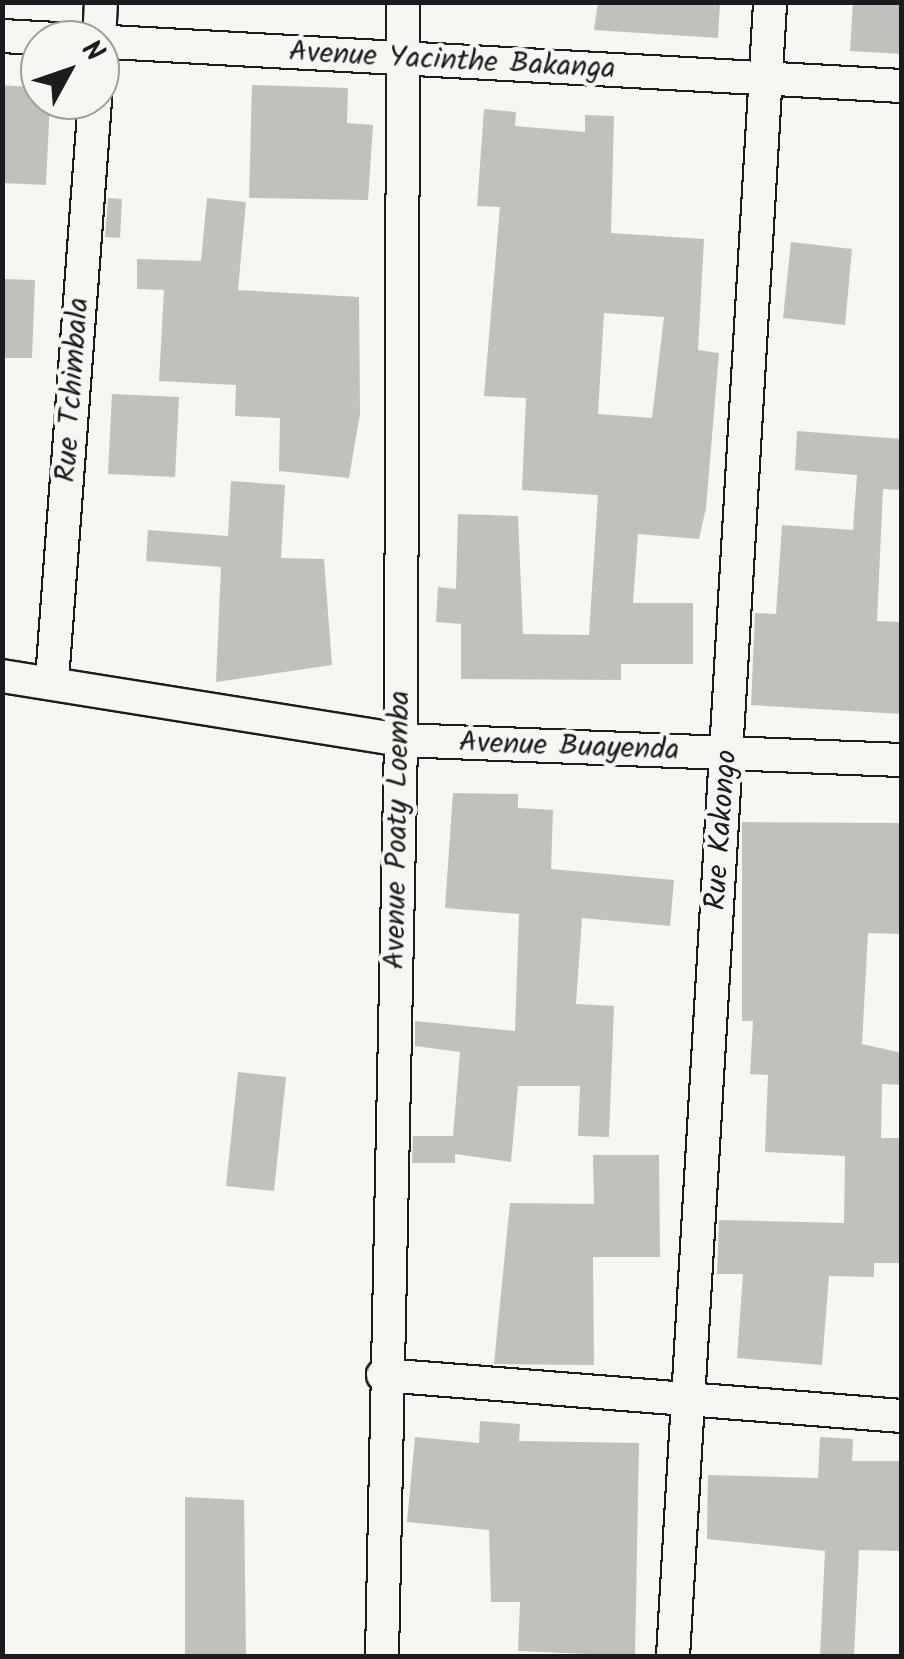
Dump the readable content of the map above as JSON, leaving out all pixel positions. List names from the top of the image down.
{
  "streets": {
    "street": [
      "Avenue Yacinthe Bakanga",
      "Rue Tchimbala",
      "Avenue Buayenda",
      "Avenue Poaty Loemba",
      "Rue Kakongo"
    ]
  },
  "crossings": [
    ["Avenue Yacinthe Bakanga", "Avenue Poaty Loemba"],
    ["Avenue Yacinthe Bakanga", "Rue Kakongo"],
    ["Rue Tchimbala", "Avenue Buayenda"],
    ["Avenue Buayenda", "Avenue Poaty Loemba"],
    ["Avenue Buayenda", "Rue Kakongo"]
  ],
  "north": "top right"
}
